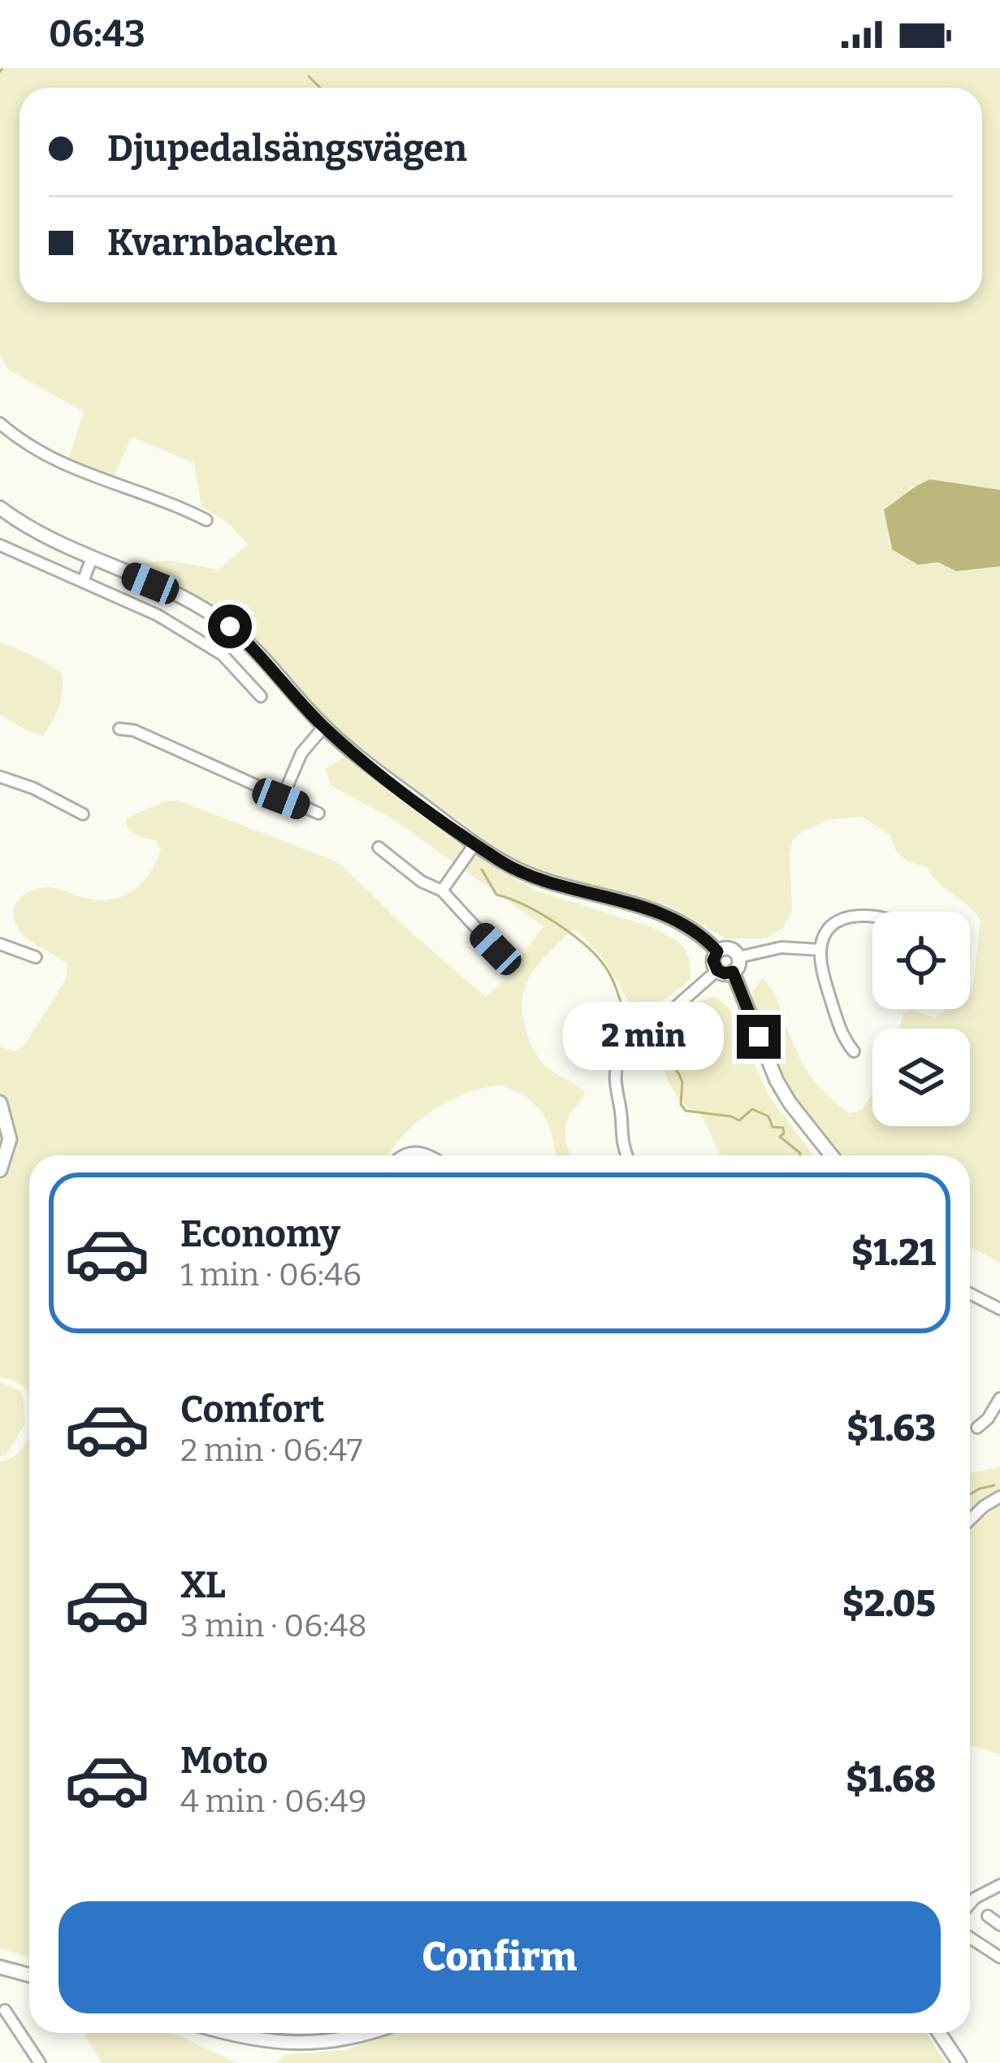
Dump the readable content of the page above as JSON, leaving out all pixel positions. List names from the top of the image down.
{
  "page": {
    "status": "06:43",
    "banner": ["Djupedalsängsvägen", "Kvarnbacken"],
    "bubble": "2 min",
    "list": [
      {
        "name": "Economy",
        "note": "1 min · 06:46",
        "value": "$1.21"
      },
      {
        "name": "Comfort",
        "note": "2 min · 06:47",
        "value": "$1.63"
      },
      {
        "name": "XL",
        "note": "3 min · 06:48",
        "value": "$2.05"
      },
      {
        "name": "Moto",
        "note": "4 min · 06:49",
        "value": "$1.68"
      }
    ],
    "buttons": "Confirm"
  }
}
